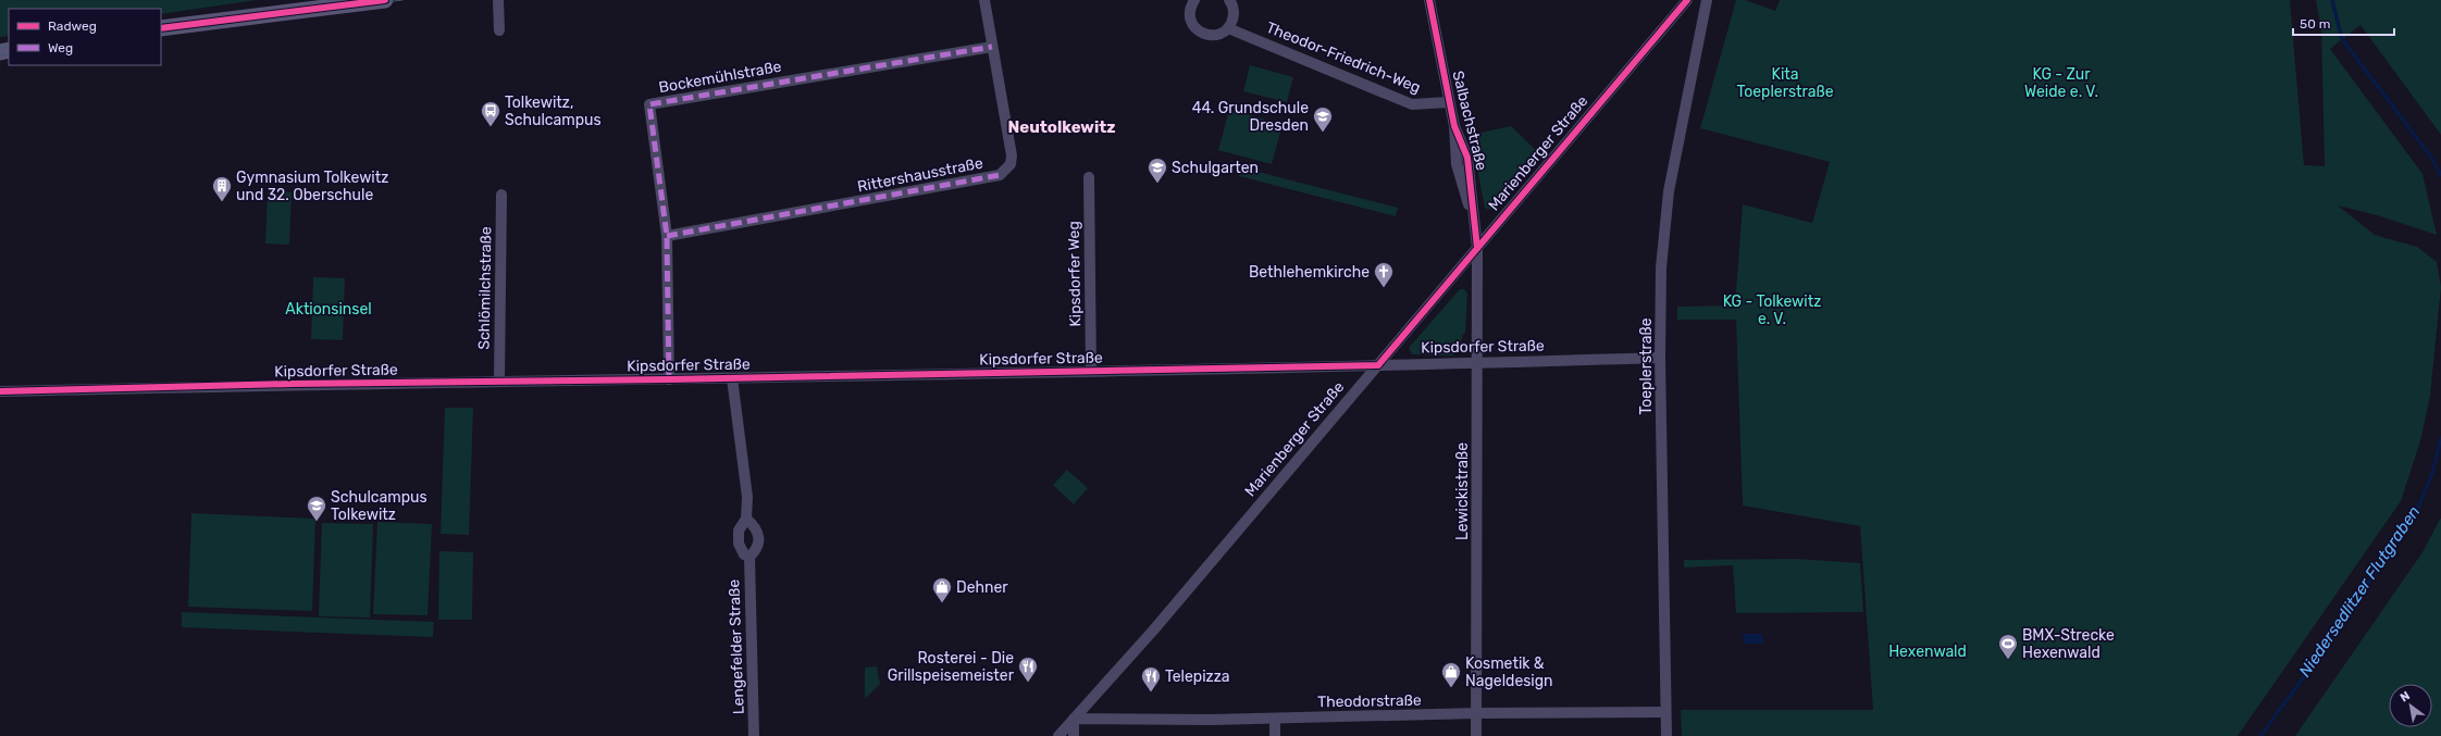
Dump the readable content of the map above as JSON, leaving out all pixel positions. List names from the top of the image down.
{
  "streets": {
    "street": [
      "Theodor-Friedrich-Weg",
      "Bockemühlstraße",
      "Salbachstraße",
      "Marienberger Straße",
      "Rittershausstraße",
      "Kipsdorfer Weg",
      "Schlömilchstraße",
      "Kipsdorfer Straße",
      "Toeplerstraße",
      "Lewickistraße",
      "Lengefelder Straße",
      "Theodorstraße"
    ]
  },
  "crossings": [
    ["Theodor-Friedrich-Weg", "Salbachstraße"],
    ["Bockemühlstraße", "Rittershausstraße"],
    ["Bockemühlstraße", "Kipsdorfer Straße"],
    ["Salbachstraße", "Marienberger Straße"],
    ["Salbachstraße", "Lewickistraße"],
    ["Marienberger Straße", "Kipsdorfer Straße"],
    ["Marienberger Straße", "Lewickistraße"],
    ["Marienberger Straße", "Theodorstraße"],
    ["Kipsdorfer Weg", "Kipsdorfer Straße"],
    ["Schlömilchstraße", "Kipsdorfer Straße"],
    ["Kipsdorfer Straße", "Toeplerstraße"],
    ["Kipsdorfer Straße", "Lewickistraße"],
    ["Toeplerstraße", "Theodorstraße"],
    ["Lewickistraße", "Theodorstraße"]
  ],
  "districts": ["Neutolkewitz"],
  "water": ["Niedersedlitzer Flutgraben"],
  "parks": [
    "Kita Toeplerstraße",
    "KG - Zur Weide e. V.",
    "KG - Tolkewitz e. V.",
    "Aktionsinsel",
    "Hexenwald"
  ],
  "places": {
    "bus stop": ["Tolkewitz, Schulcampus"],
    "school or university": ["44. Grundschule Dresden", "Schulgarten", "Schulcampus Tolkewitz"],
    "building": ["Gymnasium Tolkewitz und 32. Oberschule"],
    "church": ["Bethlehemkirche"],
    "shop": ["Dehner", "Kosmetik & Nageldesign"],
    "sports": ["BMX-Strecke Hexenwald"],
    "restaurant": ["Rosterei - Die Grillspeisemeister", "Telepizza"]
  },
  "legend": ["Radweg", "Weg"],
  "scale_bar": "50 m",
  "north": "top left"
}
